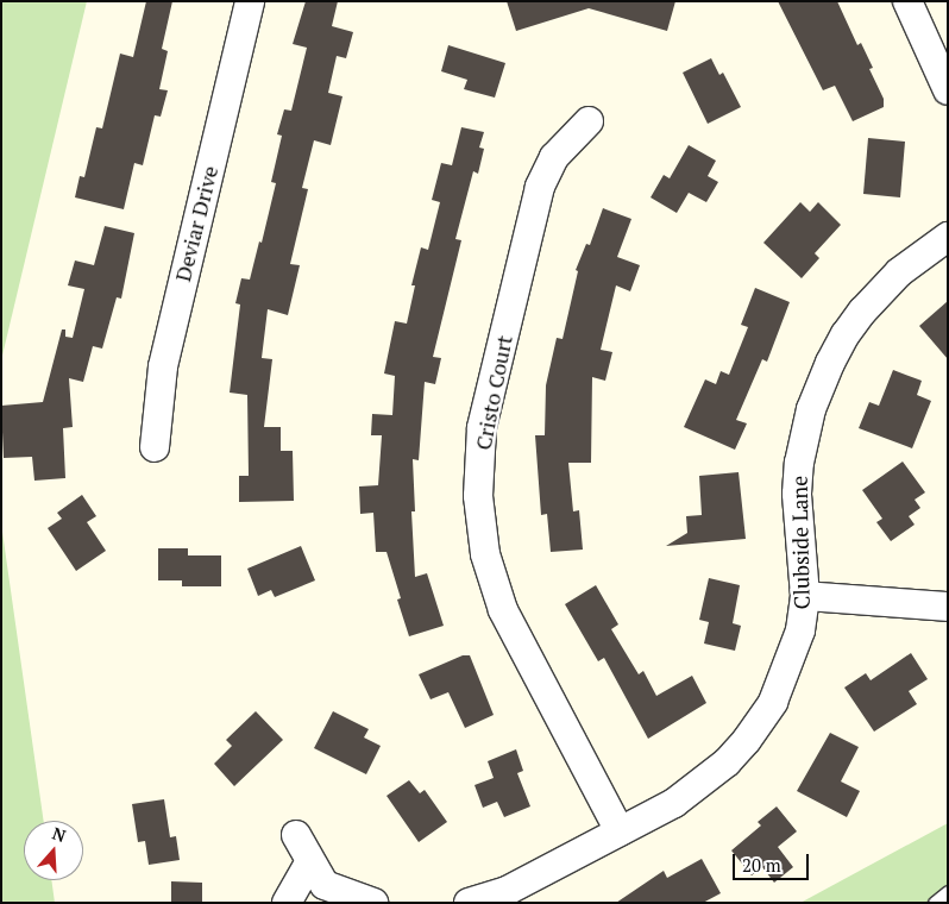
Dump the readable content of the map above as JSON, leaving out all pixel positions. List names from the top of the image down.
{
  "streets": {
    "street": ["Deviar Drive", "Cristo Court", "Clubside Lane"]
  },
  "crossings": [
    ["Cristo Court", "Clubside Lane"]
  ],
  "scale_bar": "20 m",
  "north": "top"
}
